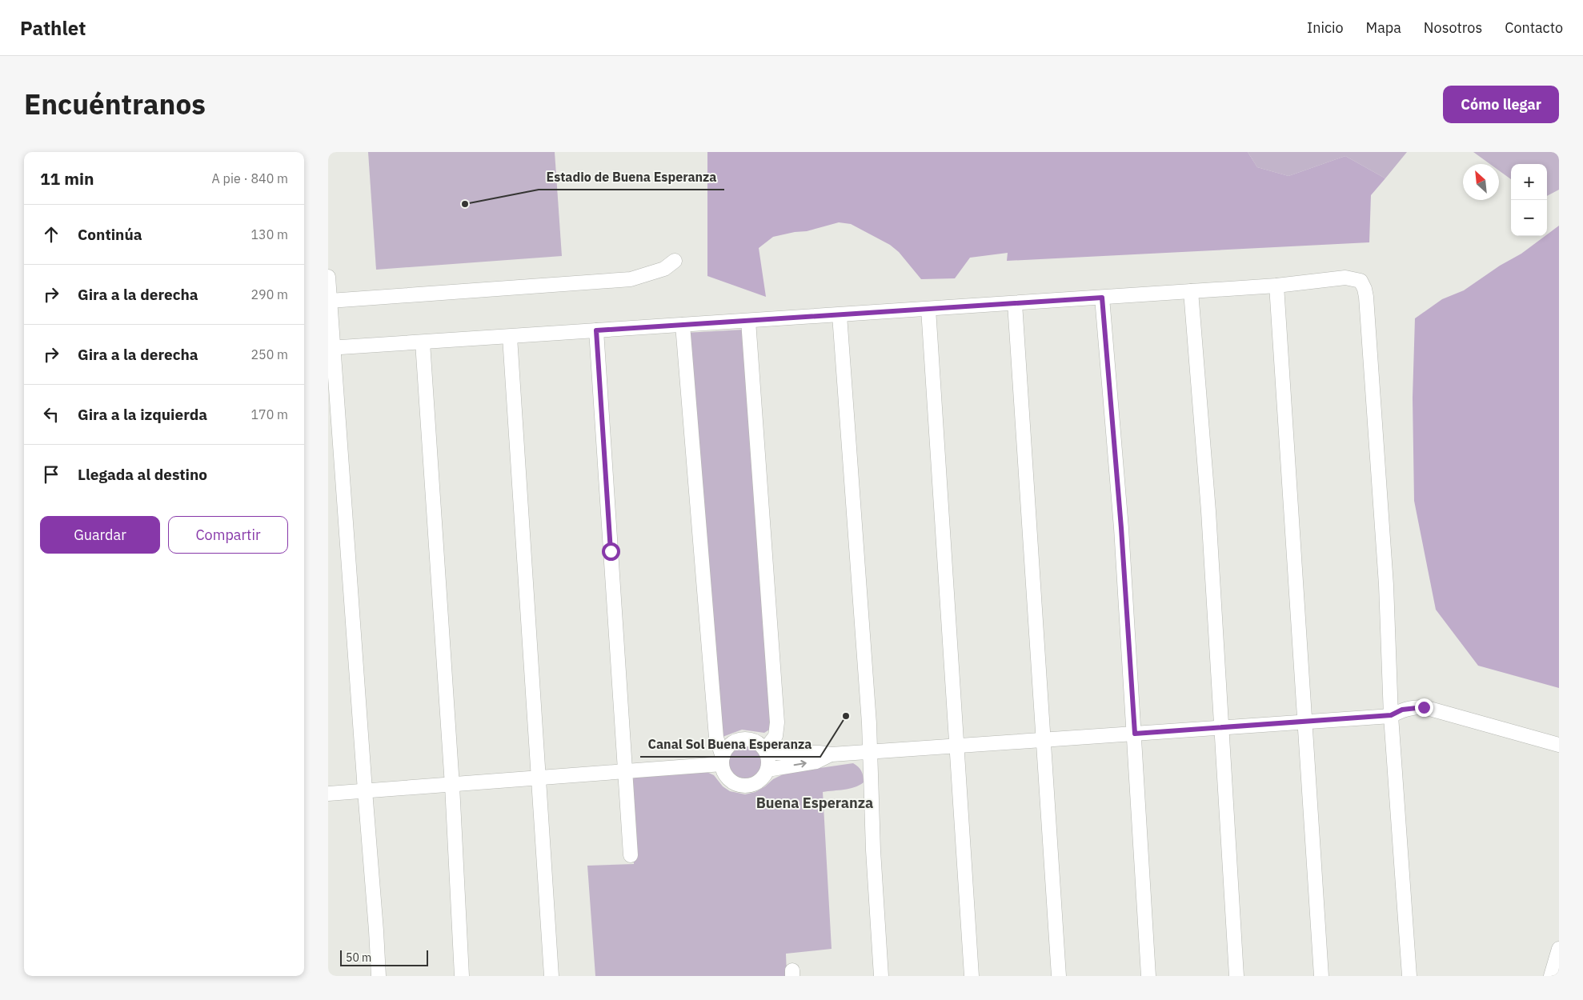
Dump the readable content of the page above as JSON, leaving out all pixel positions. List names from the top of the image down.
{
  "districts": ["Buena Esperanza"],
  "places": ["Estadio de Buena Esperanza", "Canal Sol Buena Esperanza"],
  "scale_bar": "50 m",
  "north": "top left",
  "page": {
    "header": "Pathlet",
    "nav": [
      "Inicio",
      "Mapa",
      "Nosotros",
      "Contacto"
    ],
    "title": "Encuéntranos",
    "buttons": [
      "Cómo llegar",
      ["Guardar", "Compartir"]
    ],
    "heading": ["11 min", "A pie · 840 m"],
    "map_buttons": ["+", "−"],
    "list": [
      ["Continúa", "130 m"],
      ["Gira a la derecha", "290 m"],
      ["Gira a la derecha", "250 m"],
      ["Gira a la izquierda", "170 m"],
      "Llegada al destino"
    ],
    "scale": "50 m"
  }
}
